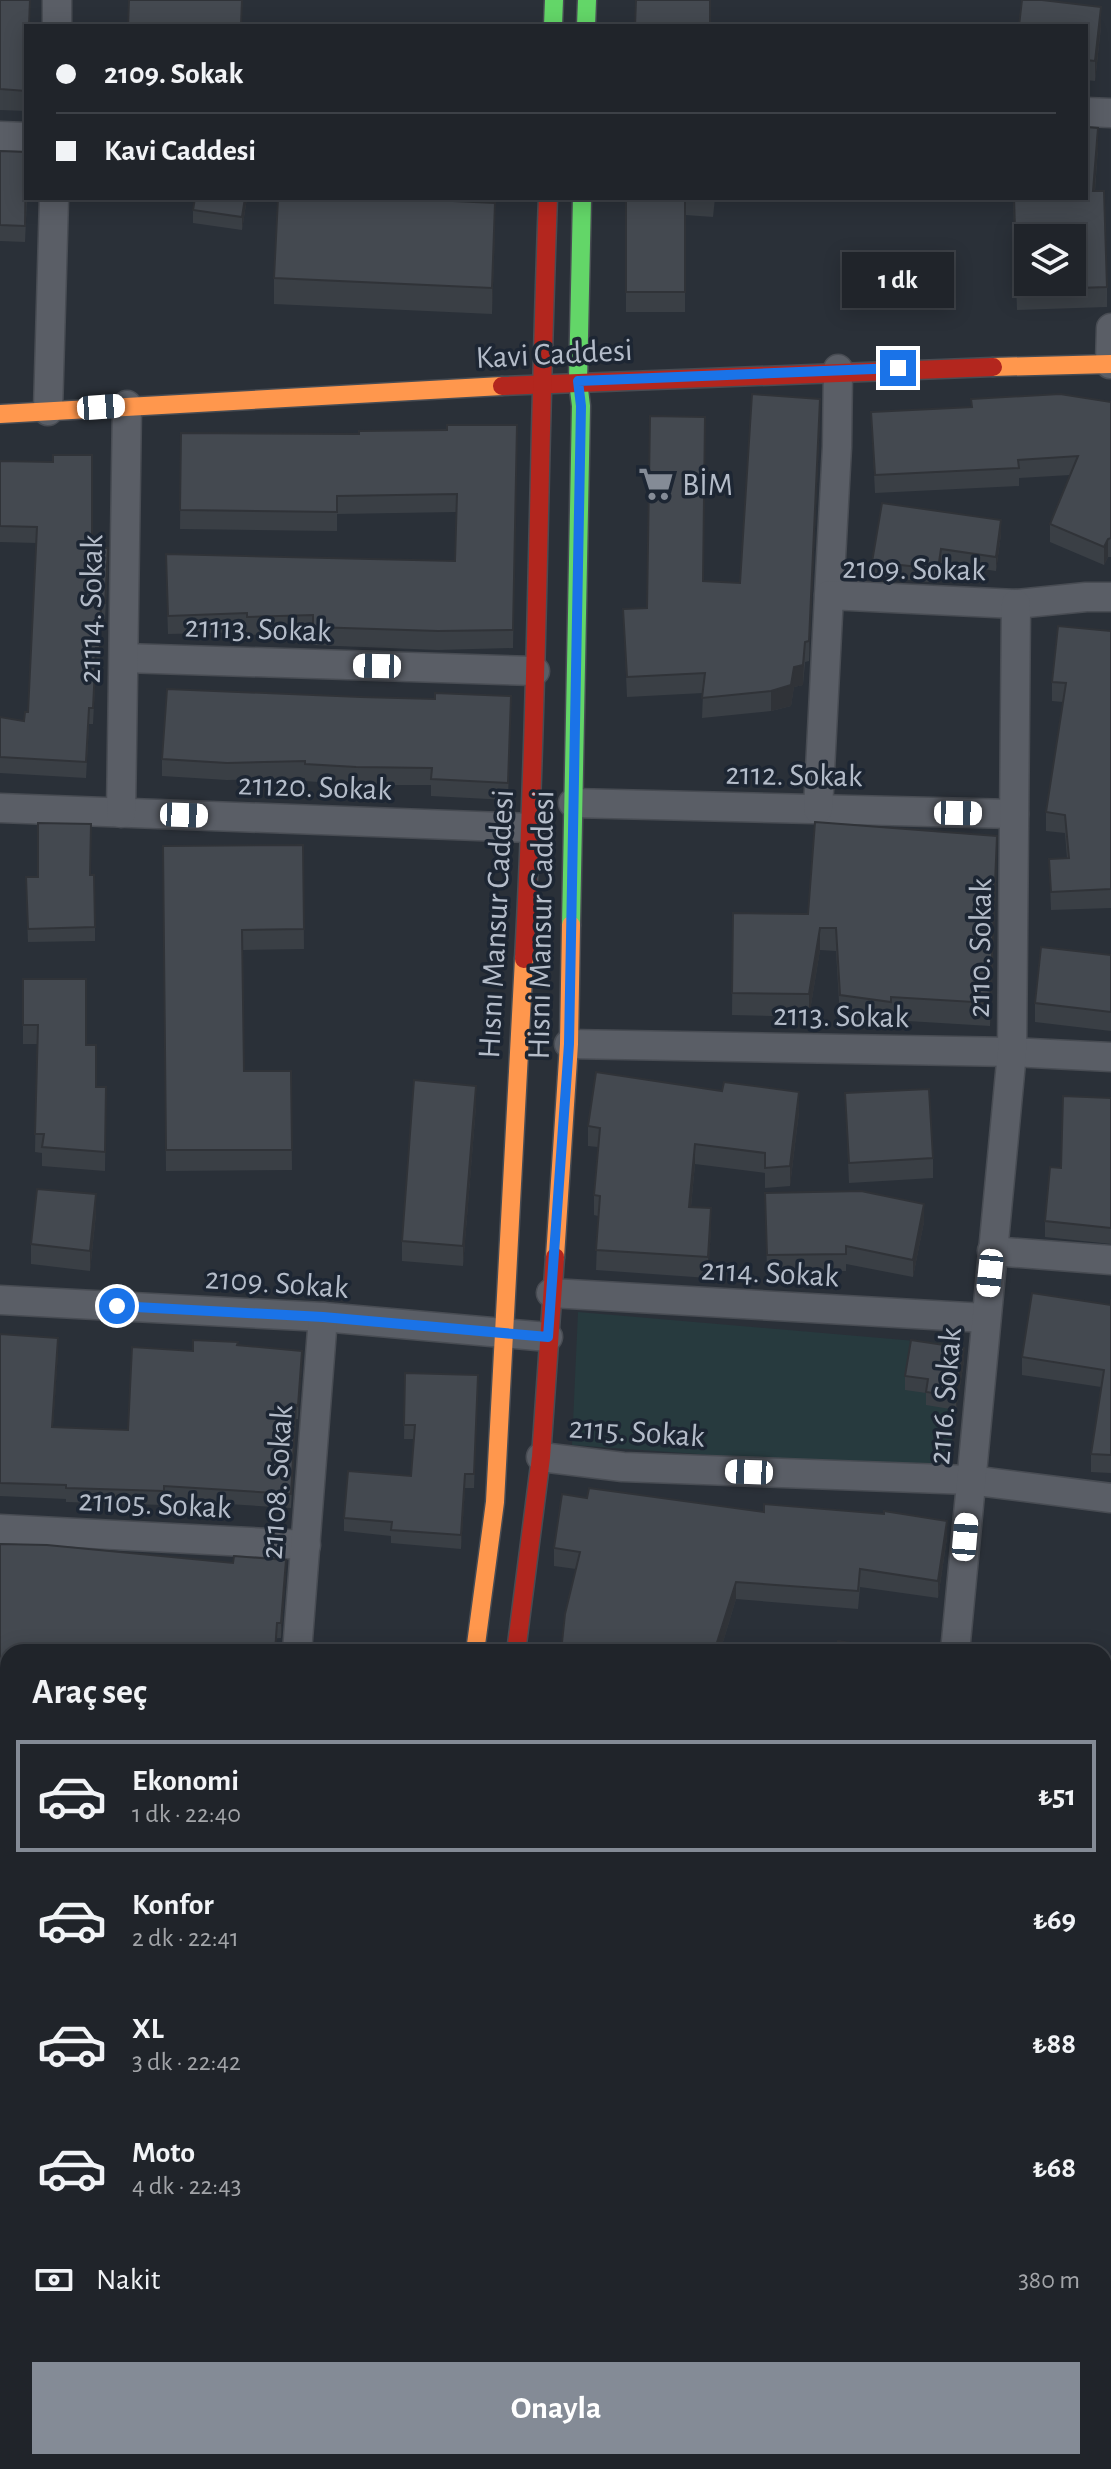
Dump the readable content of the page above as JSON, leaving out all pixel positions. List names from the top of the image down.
{
  "streets": {
    "main road": ["Kavi Caddesi", "Hısnı Mansur Caddesi", "Hisni Mansur Caddesi"],
    "street": [
      "2109. Sokak",
      "21114. Sokak",
      "21113. Sokak",
      "2112. Sokak",
      "21120. Sokak",
      "2110. Sokak",
      "2113. Sokak",
      "2114. Sokak",
      "2116. Sokak",
      "2115. Sokak",
      "21108. Sokak",
      "21105. Sokak"
    ]
  },
  "crossings": [
    ["Kavi Caddesi", "21114. Sokak"],
    ["Kavi Caddesi", "Hısnı Mansur Caddesi"],
    ["Kavi Caddesi", "Hisni Mansur Caddesi"],
    ["2109. Sokak", "2112. Sokak"],
    ["2109. Sokak", "Hısnı Mansur Caddesi"],
    ["2109. Sokak", "Hisni Mansur Caddesi"],
    ["2109. Sokak", "2110. Sokak"],
    ["2109. Sokak", "21108. Sokak"],
    ["21114. Sokak", "21113. Sokak"],
    ["21114. Sokak", "21120. Sokak"],
    ["21113. Sokak", "Hısnı Mansur Caddesi"],
    ["2112. Sokak", "Hisni Mansur Caddesi"],
    ["2112. Sokak", "2110. Sokak"],
    ["21120. Sokak", "Hısnı Mansur Caddesi"],
    ["Hisni Mansur Caddesi", "2113. Sokak"],
    ["Hisni Mansur Caddesi", "2114. Sokak"],
    ["Hisni Mansur Caddesi", "2115. Sokak"],
    ["2110. Sokak", "2113. Sokak"],
    ["2110. Sokak", "2116. Sokak"],
    ["2113. Sokak", "2116. Sokak"],
    ["2114. Sokak", "2116. Sokak"],
    ["2116. Sokak", "2115. Sokak"],
    ["21108. Sokak", "21105. Sokak"]
  ],
  "places": {
    "supermarket": ["BİM"]
  },
  "page": {
    "banner": ["2109. Sokak", "Kavi Caddesi"],
    "bubble": "1 dk",
    "heading": "Araç seç",
    "list": [
      {
        "name": "Ekonomi",
        "note": "1 dk · 22:40",
        "value": "₺51"
      },
      {
        "name": "Konfor",
        "note": "2 dk · 22:41",
        "value": "₺69"
      },
      {
        "name": "XL",
        "note": "3 dk · 22:42",
        "value": "₺88"
      },
      {
        "name": "Moto",
        "note": "4 dk · 22:43",
        "value": "₺68"
      }
    ],
    "pay": ["Nakit", "380 m"],
    "buttons": "Onayla"
  }
}
